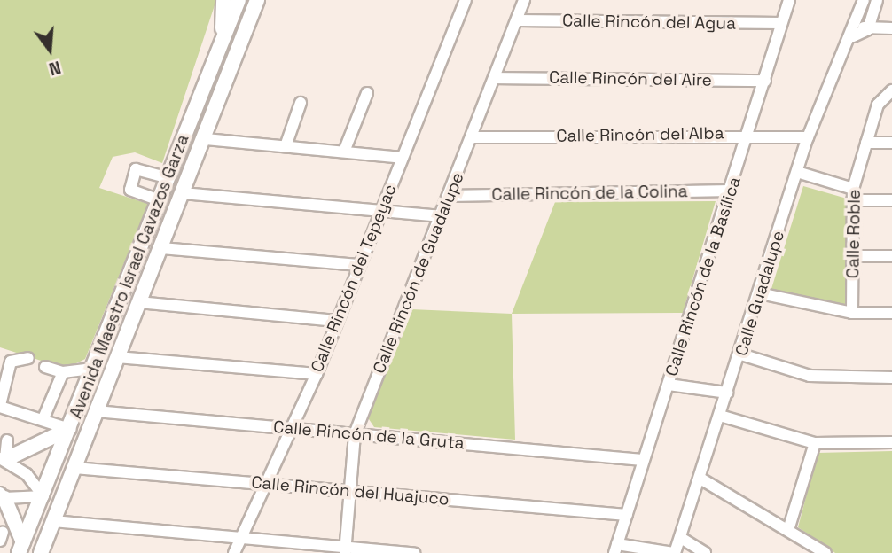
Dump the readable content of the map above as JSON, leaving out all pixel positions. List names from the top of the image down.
{
  "streets": {
    "main road": ["Avenida Maestro Israel Cavazos Garza"],
    "street": [
      "Calle Rincón del Agua",
      "Calle Rincón del Aire",
      "Calle Rincón del Alba",
      "Calle Rincón de la Colina",
      "Calle Roble",
      "Calle Rincón de Guadalupe",
      "Calle Rincón de la Basílica",
      "Calle Rincón del Tepeyac",
      "Calle Guadalupe",
      "Calle Rincón de la Gruta",
      "Calle Rincón del Huajuco"
    ]
  },
  "crossings": [
    ["Calle Rincón del Agua", "Calle Rincón de Guadalupe"],
    ["Calle Rincón del Agua", "Calle Rincón de la Basílica"],
    ["Calle Rincón del Aire", "Calle Rincón de Guadalupe"],
    ["Calle Rincón del Aire", "Calle Rincón de la Basílica"],
    ["Calle Rincón del Alba", "Calle Rincón de Guadalupe"],
    ["Calle Rincón del Alba", "Calle Rincón de la Basílica"],
    ["Calle Rincón del Alba", "Calle Guadalupe"],
    ["Calle Rincón de la Colina", "Calle Rincón de Guadalupe"],
    ["Calle Rincón de la Colina", "Calle Rincón de la Basílica"],
    ["Calle Rincón de Guadalupe", "Calle Rincón de la Gruta"],
    ["Calle Rincón de Guadalupe", "Calle Rincón del Huajuco"],
    ["Avenida Maestro Israel Cavazos Garza", "Calle Rincón de la Gruta"],
    ["Avenida Maestro Israel Cavazos Garza", "Calle Rincón del Huajuco"],
    ["Calle Rincón de la Basílica", "Calle Rincón de la Gruta"],
    ["Calle Rincón de la Basílica", "Calle Rincón del Huajuco"],
    ["Calle Rincón del Tepeyac", "Calle Rincón de la Gruta"],
    ["Calle Rincón del Tepeyac", "Calle Rincón del Huajuco"]
  ],
  "north": "bottom"
}
